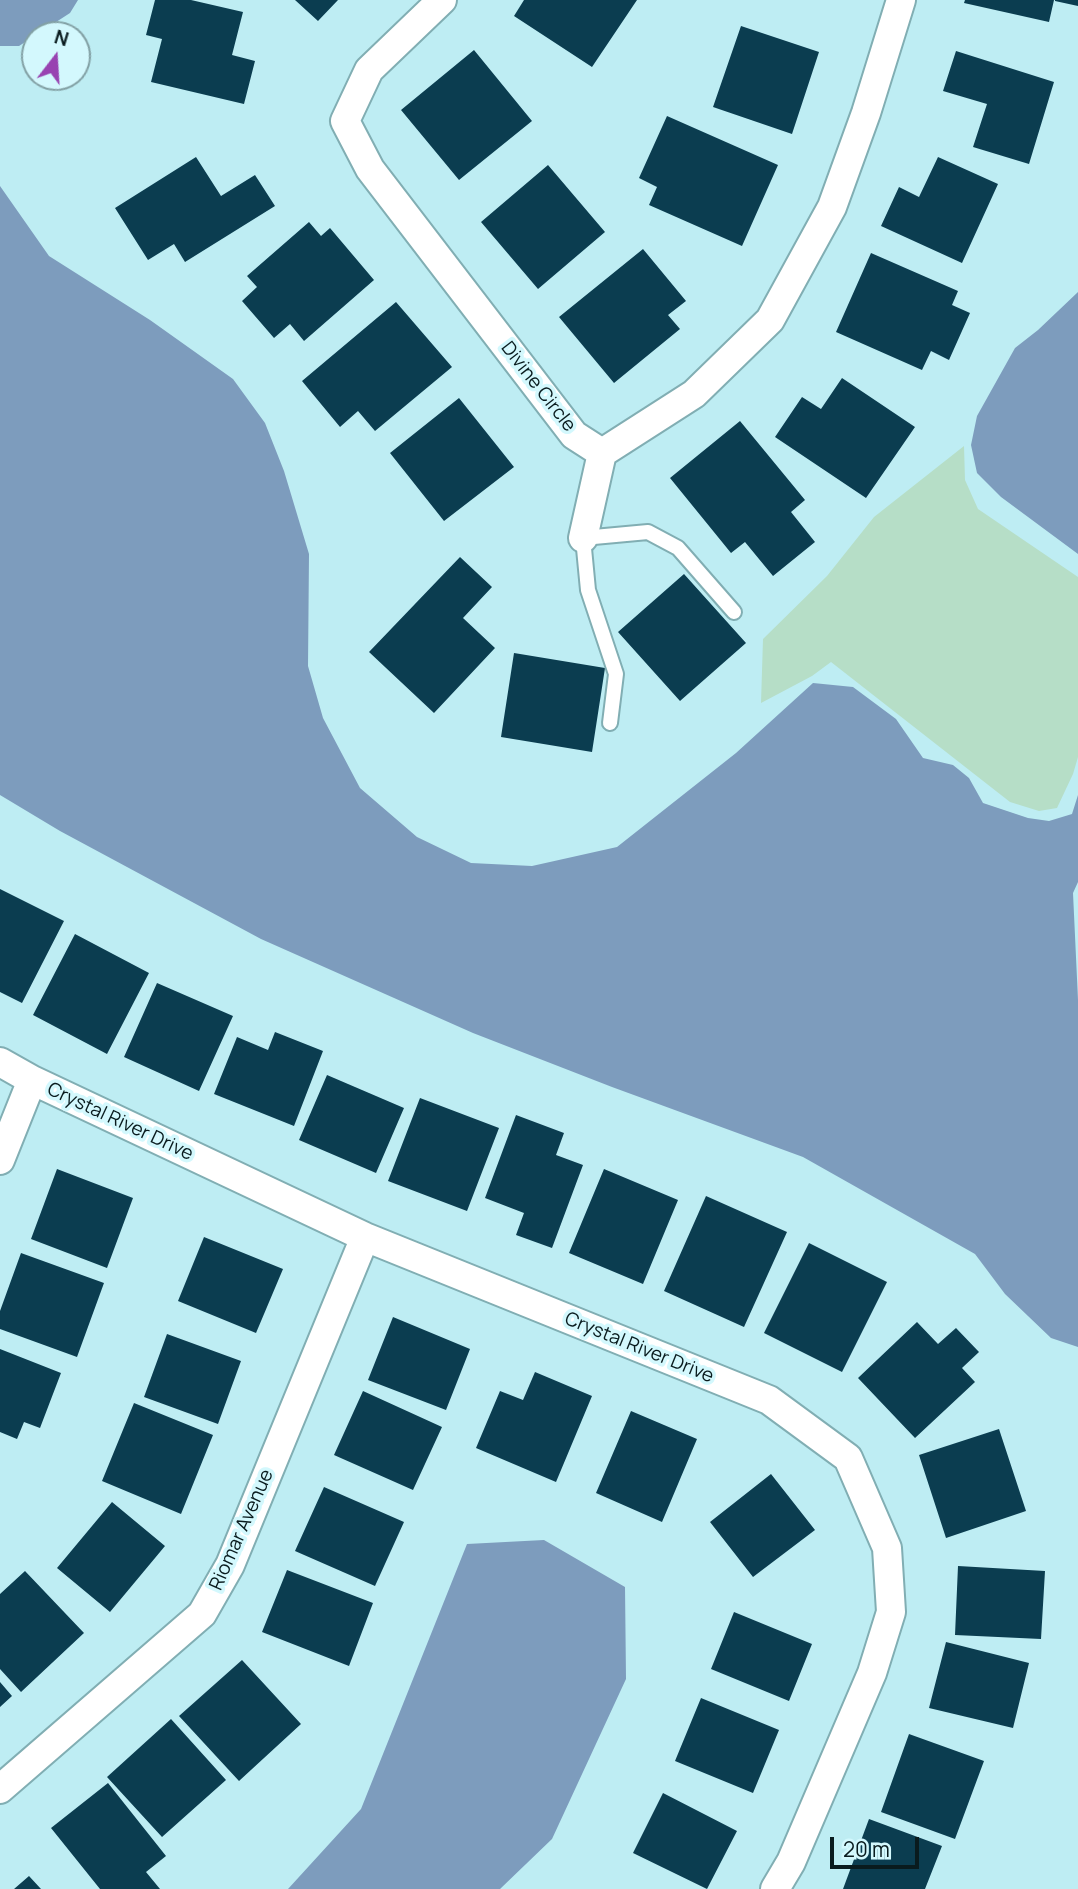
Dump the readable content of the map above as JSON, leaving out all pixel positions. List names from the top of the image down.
{
  "streets": {
    "street": ["Divine Circle", "Crystal River Drive", "Riomar Avenue"]
  },
  "crossings": [
    ["Crystal River Drive", "Riomar Avenue"]
  ],
  "scale_bar": "20 m",
  "north": "top"
}
